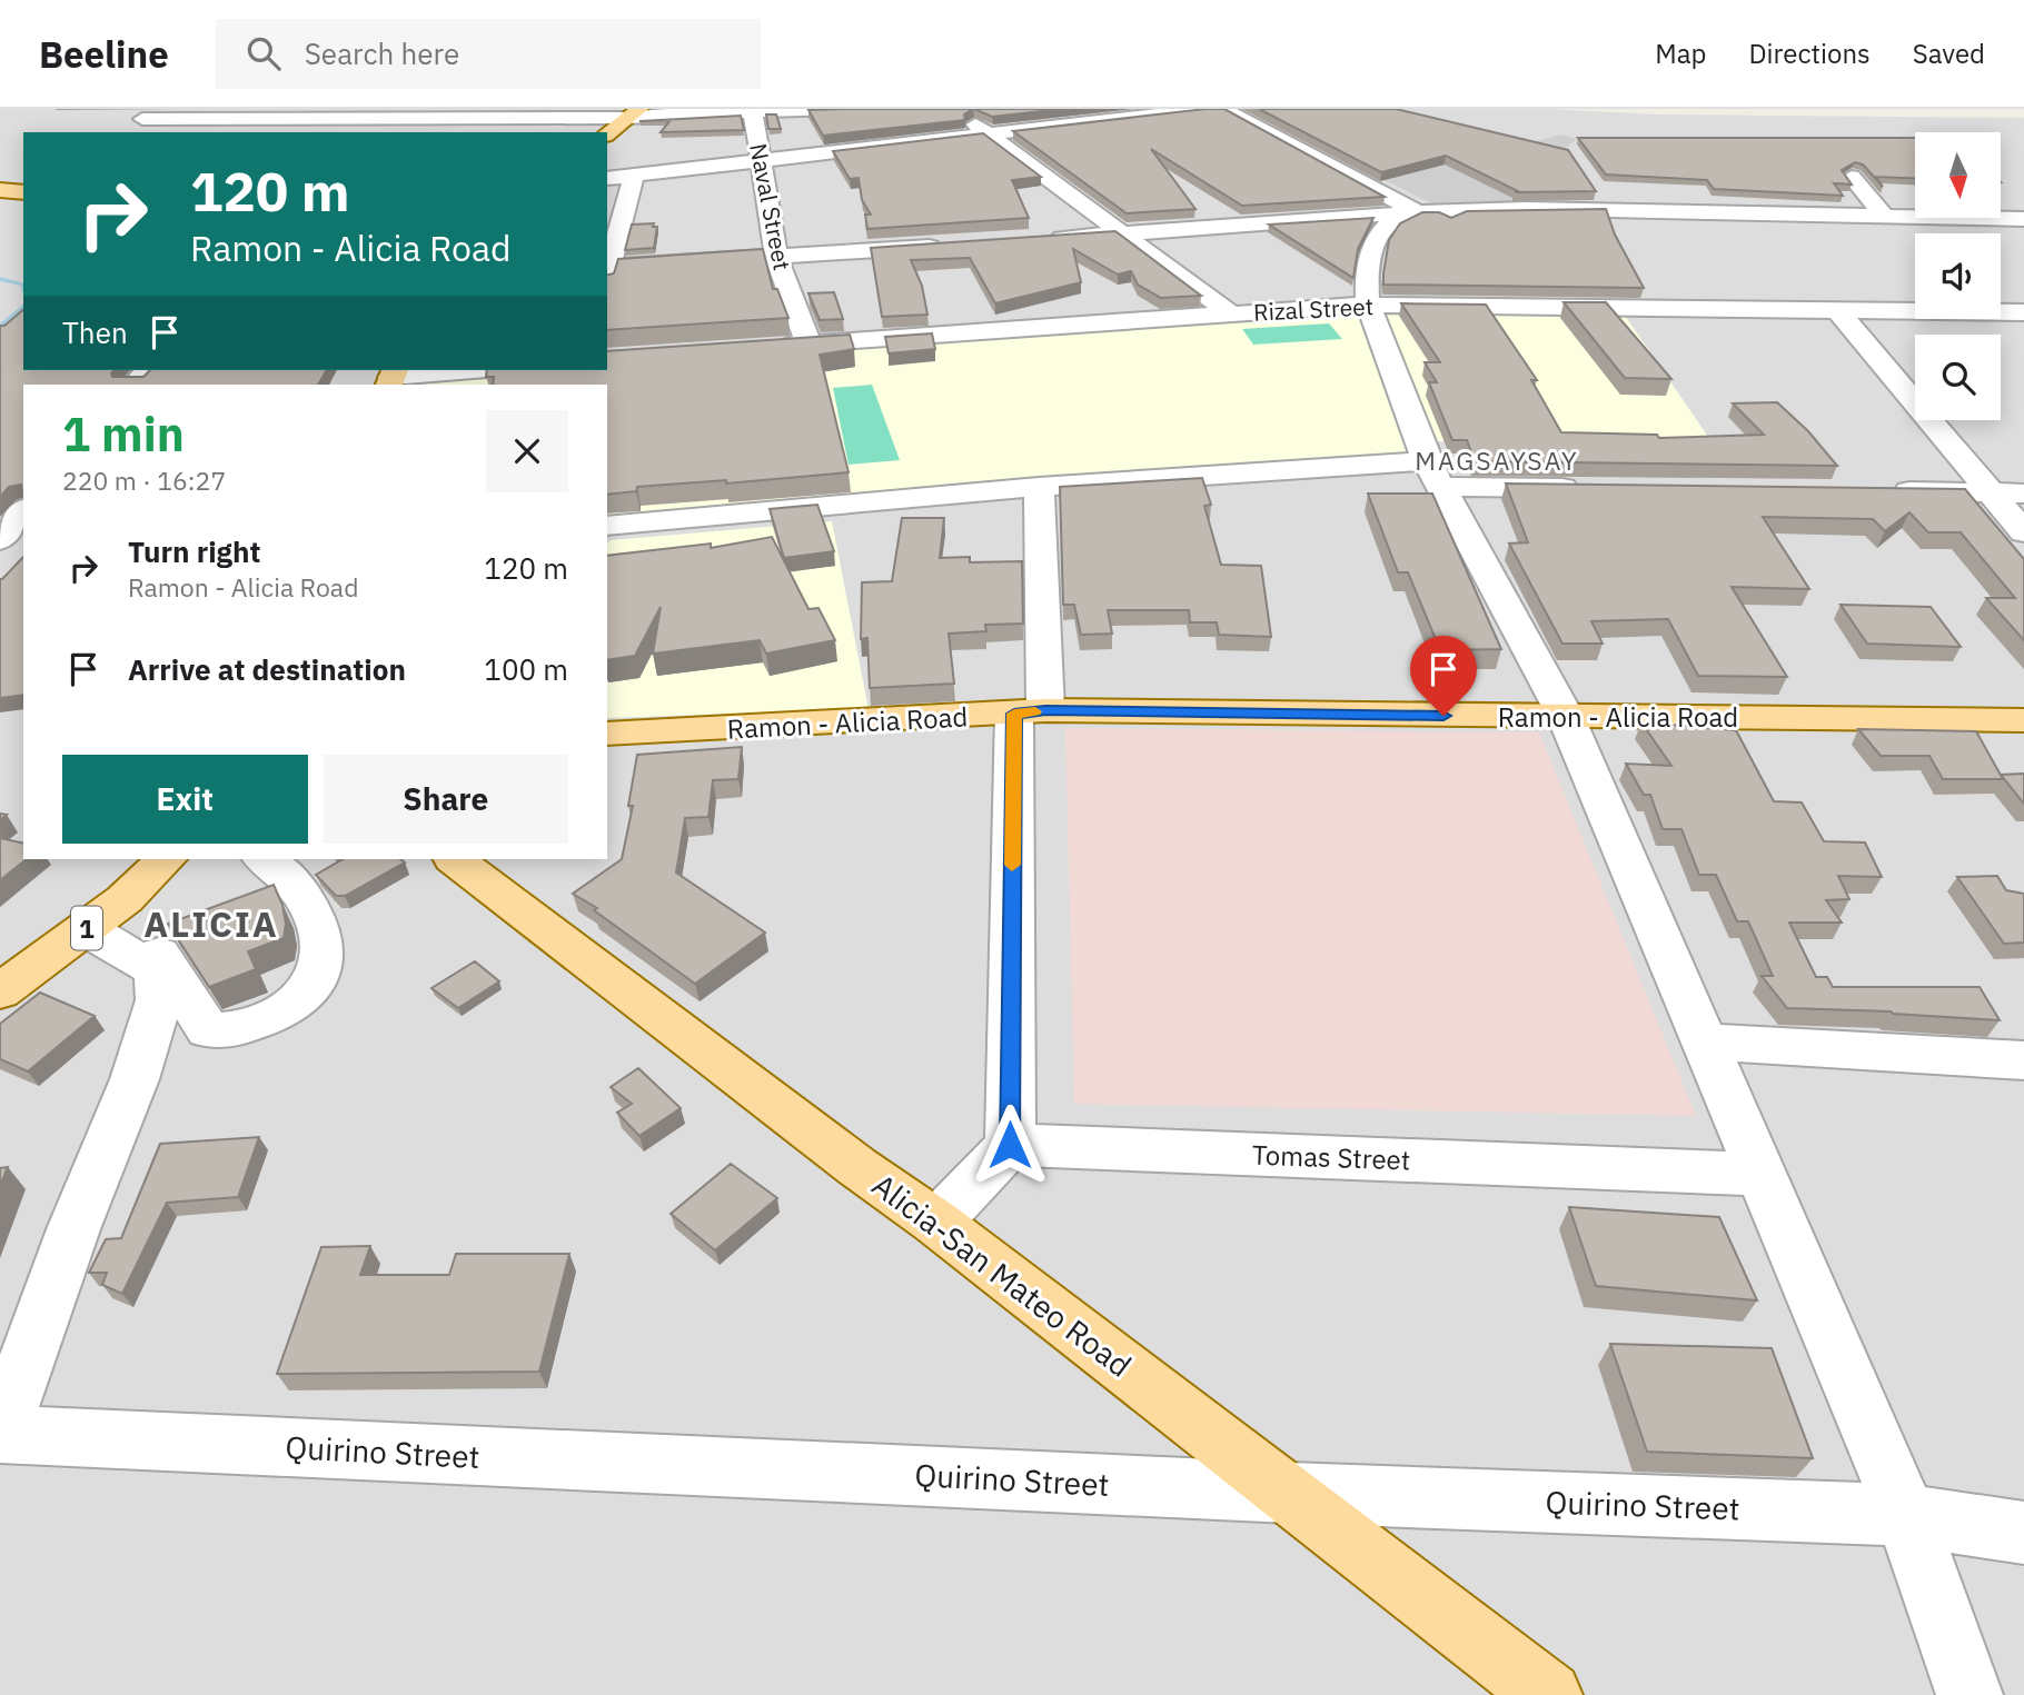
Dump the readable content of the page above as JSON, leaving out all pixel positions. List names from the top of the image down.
{
  "streets": {
    "main road": ["Ramon - Alicia Road", "1", "Alicia-San Mateo Road"],
    "street": [
      "Naval Street",
      "Rizal Street",
      "Tomas Street",
      "Quirino Street"
    ]
  },
  "crossings": [
    ["Naval Street", "Rizal Street"],
    ["Alicia-San Mateo Road", "Quirino Street"]
  ],
  "districts": ["MAGSAYSAY", "ALICIA"],
  "north": "bottom",
  "page": {
    "header": "Beeline",
    "search": "Search here",
    "nav": ["Map", "Directions", "Saved"],
    "turn": ["120 m", "Ramon - Alicia Road"],
    "then": "Then",
    "heading": ["1 min", "220 m · 16:27"],
    "list": [
      {
        "name": "Turn right",
        "note": "Ramon - Alicia Road",
        "value": "120 m"
      },
      {
        "name": "Arrive at destination",
        "value": "100 m"
      }
    ],
    "buttons": ["Exit", "Share"]
  }
}
